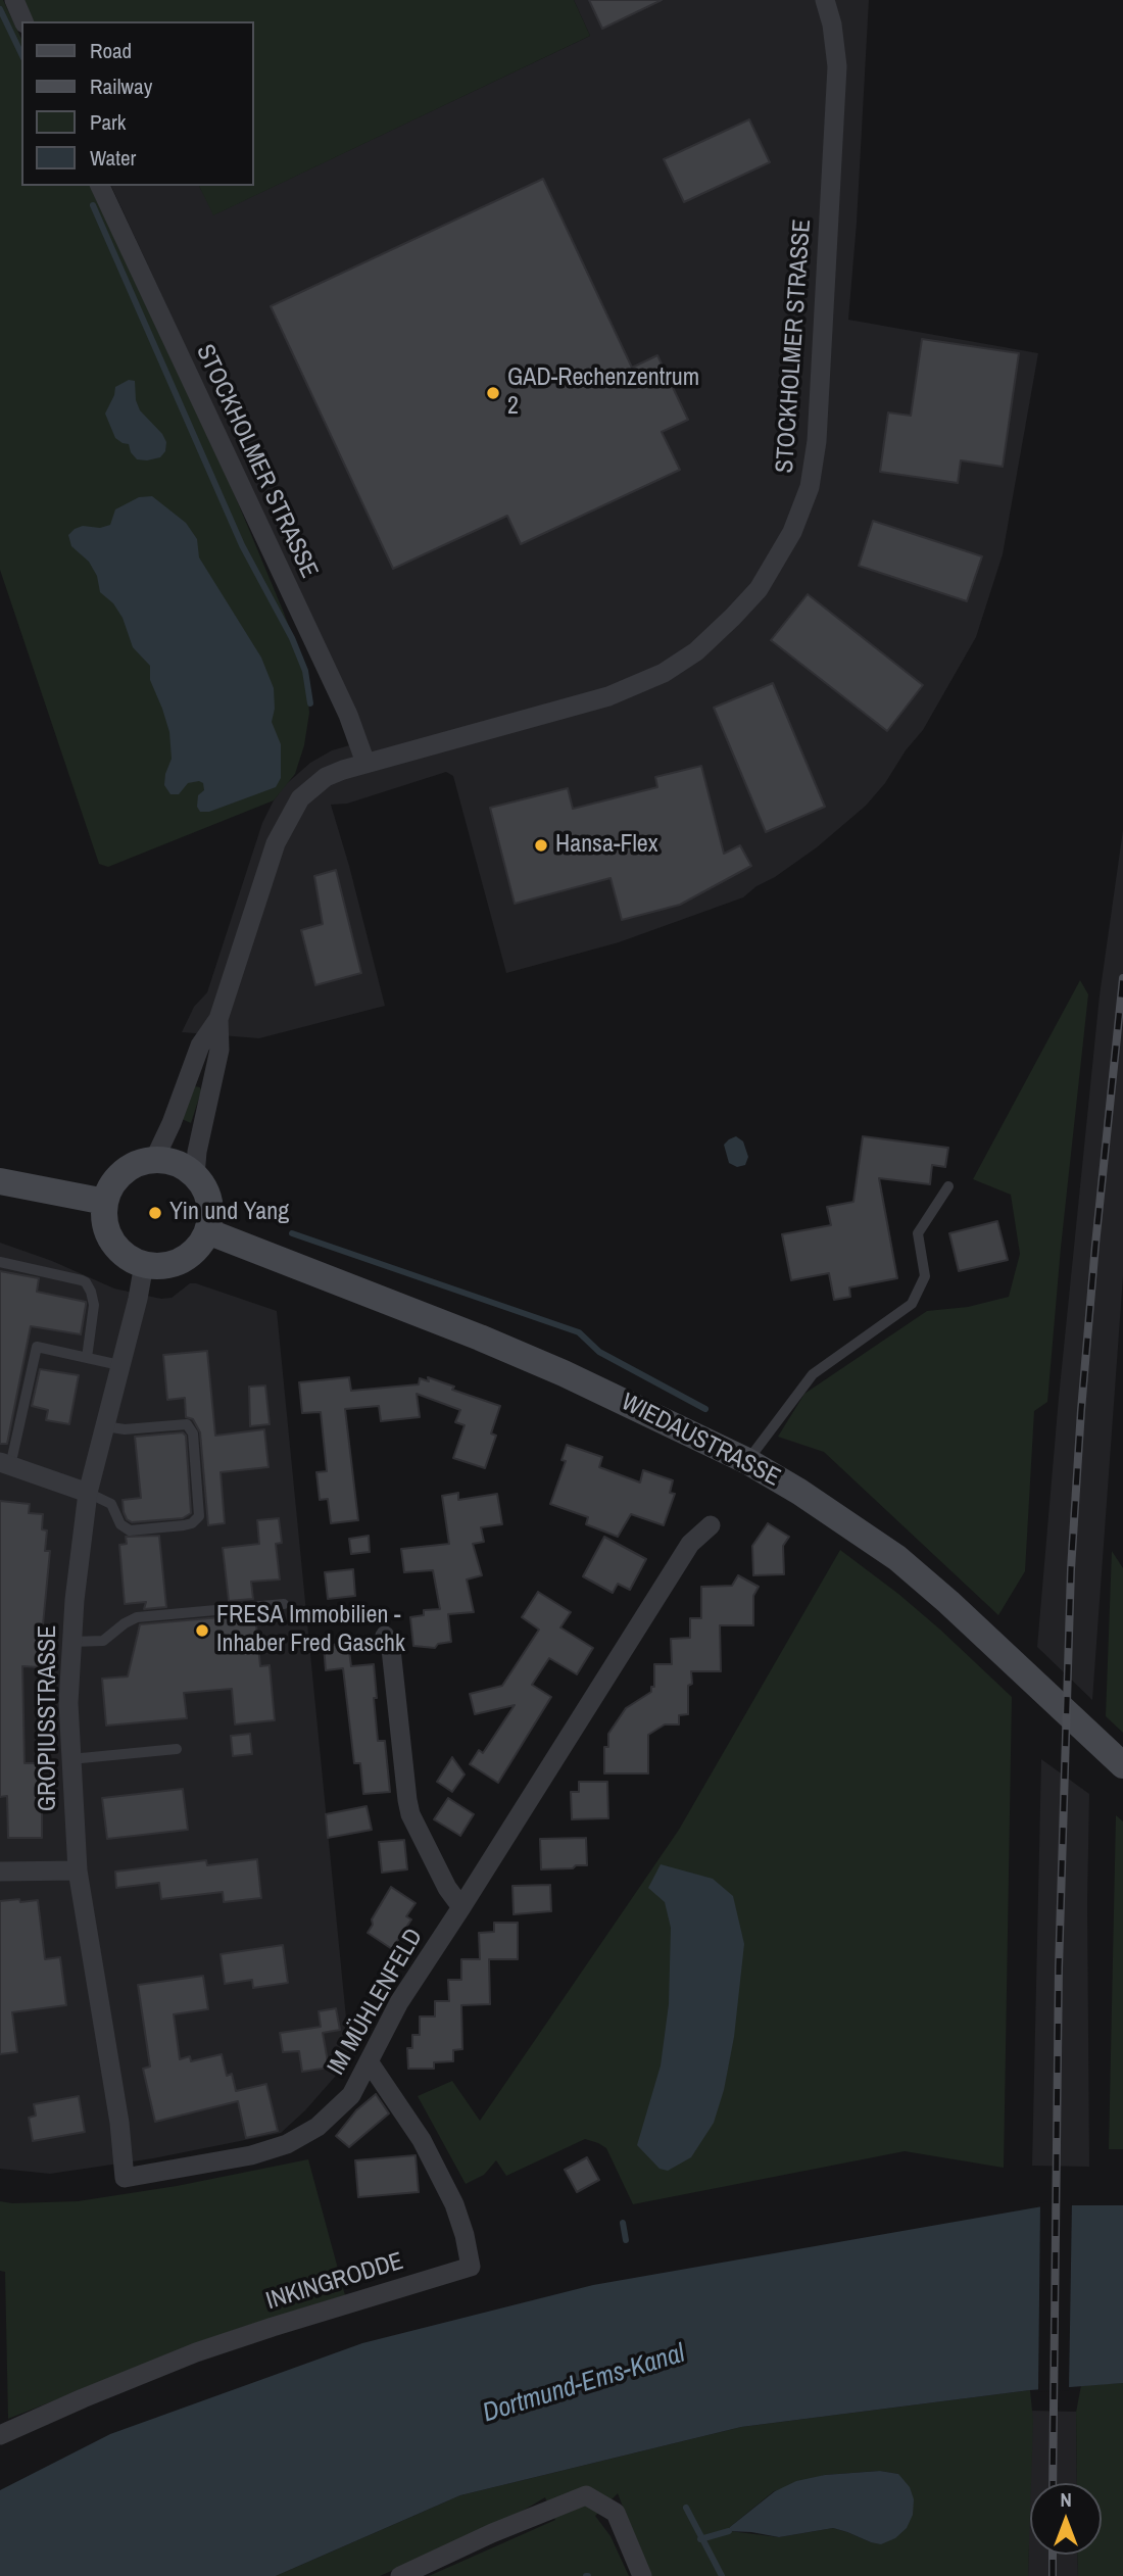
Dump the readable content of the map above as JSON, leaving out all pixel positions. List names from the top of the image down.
{
  "streets": {
    "main road": ["WIEDAUSTRASSE"],
    "street": [
      "STOCKHOLMER STRASSE",
      "GROPIUSSTRASSE",
      "IM MÜHLENFELD",
      "INKINGRODDE"
    ]
  },
  "crossings": [
    ["STOCKHOLMER STRASSE", "WIEDAUSTRASSE"],
    ["STOCKHOLMER STRASSE", "GROPIUSSTRASSE"],
    ["WIEDAUSTRASSE", "GROPIUSSTRASSE"],
    ["GROPIUSSTRASSE", "IM MÜHLENFELD"],
    ["IM MÜHLENFELD", "INKINGRODDE"]
  ],
  "water": ["Dortmund-Ems-Kanal"],
  "places": [
    "GAD-Rechenzentrum 2",
    "Hansa-Flex",
    "Yin und Yang",
    "FRESA Immobilien - Inhaber Fred Gaschk"
  ],
  "legend": [
    "Road",
    "Railway",
    "Park",
    "Water"
  ],
  "north": "top"
}
